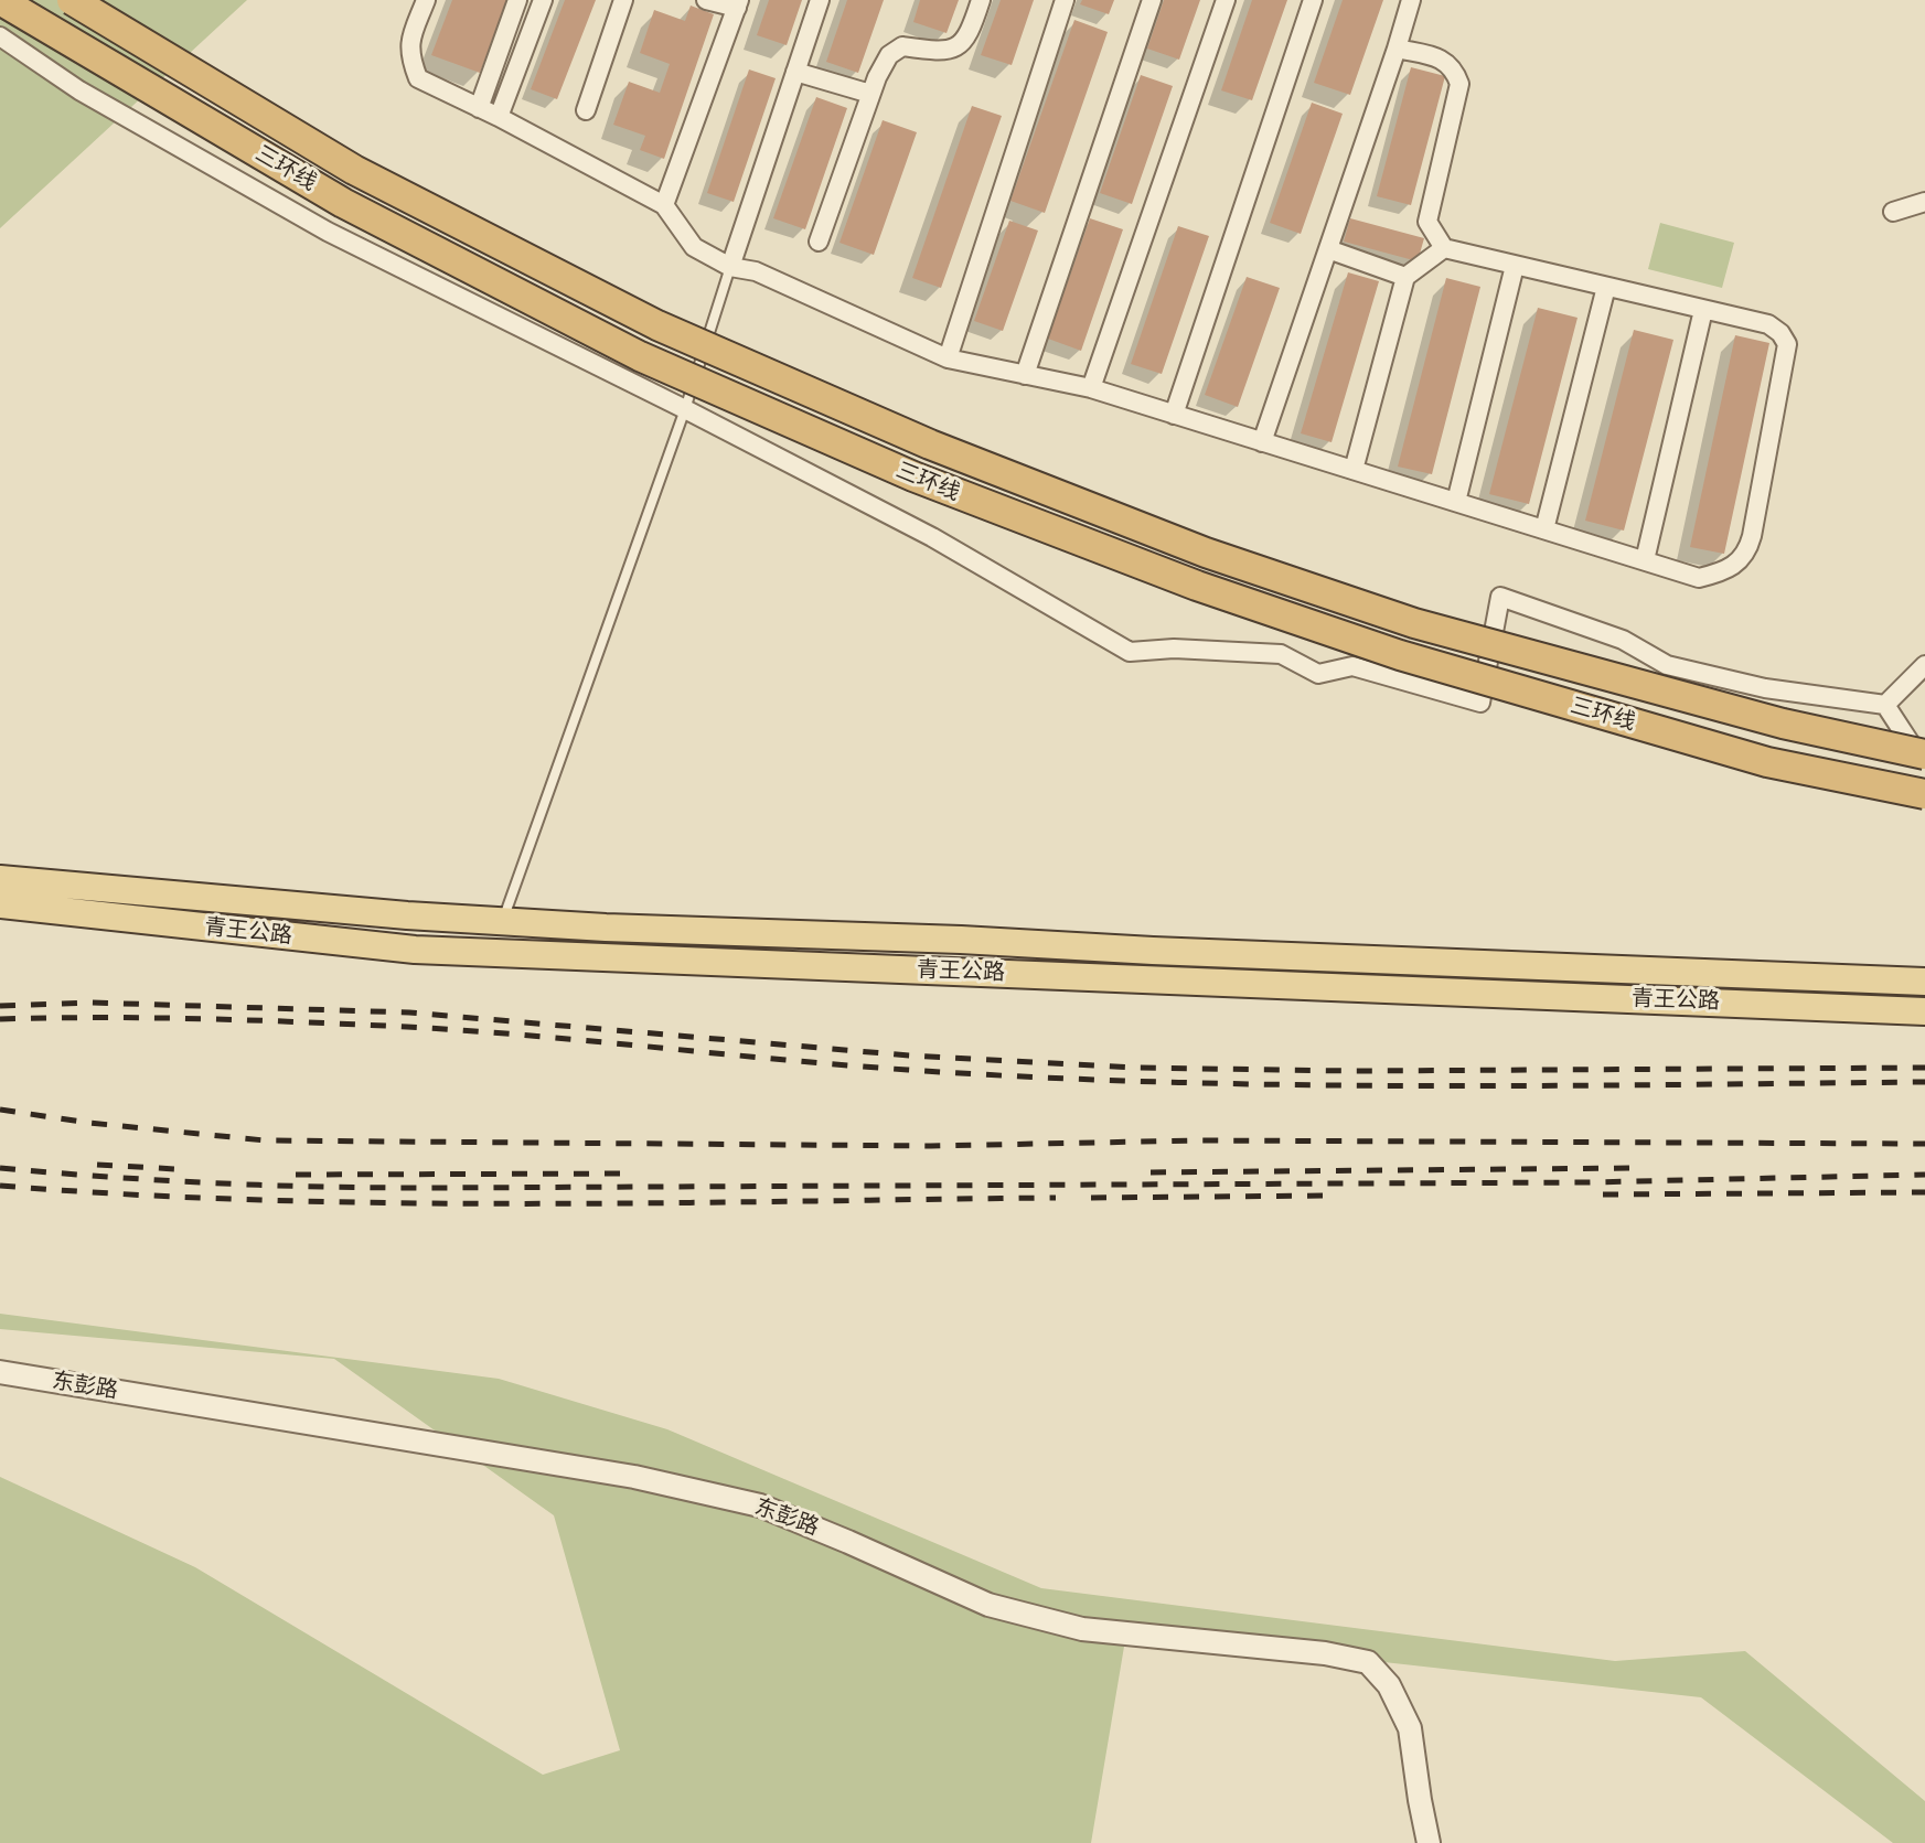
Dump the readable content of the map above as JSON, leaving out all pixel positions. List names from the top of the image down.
{
  "streets": {
    "highway": ["三环线"],
    "main road": ["青王公路"],
    "street": ["东彭路"]
  }
}
